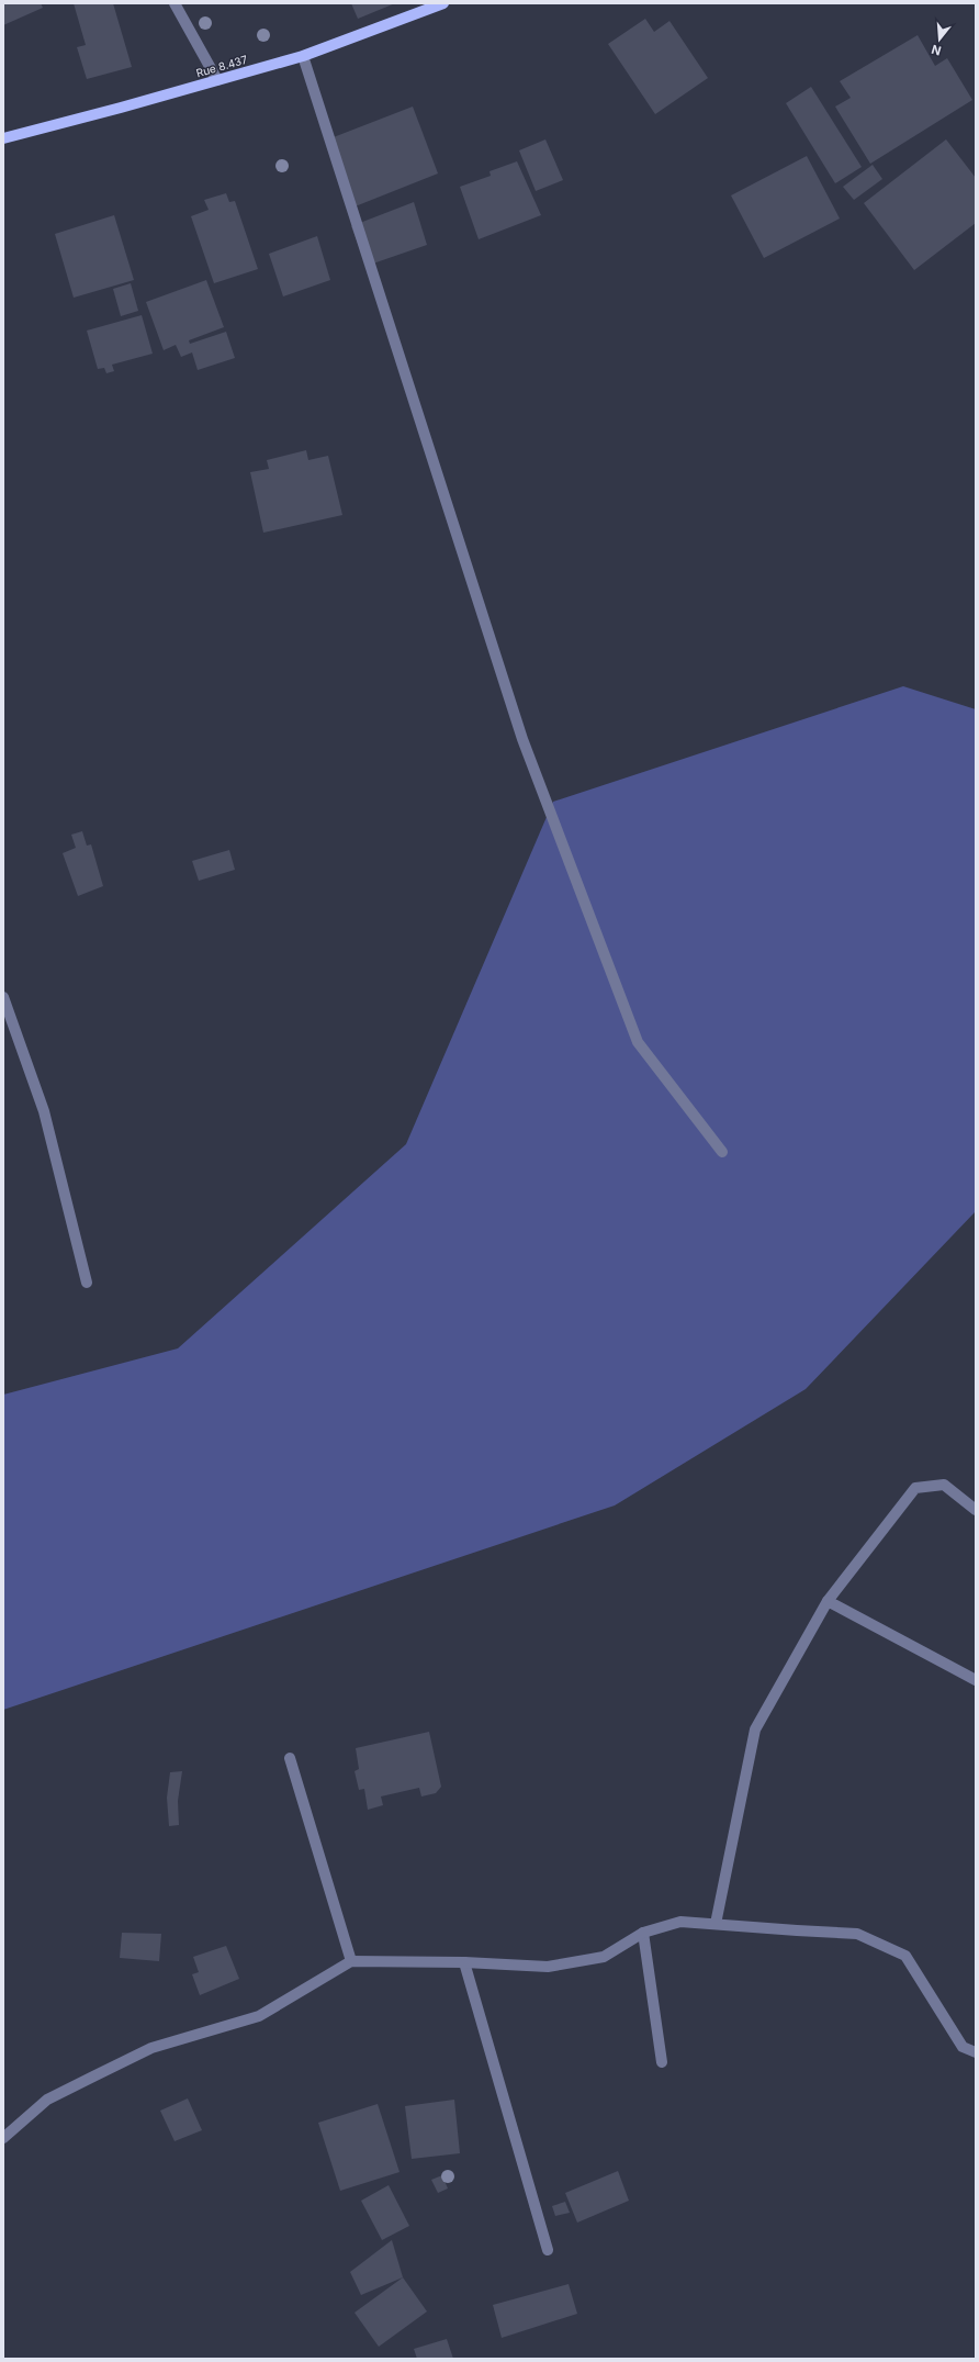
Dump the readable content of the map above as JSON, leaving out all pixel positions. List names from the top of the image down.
{
  "streets": {
    "main road": ["Rue 8.437"]
  },
  "north": "bottom"
}
